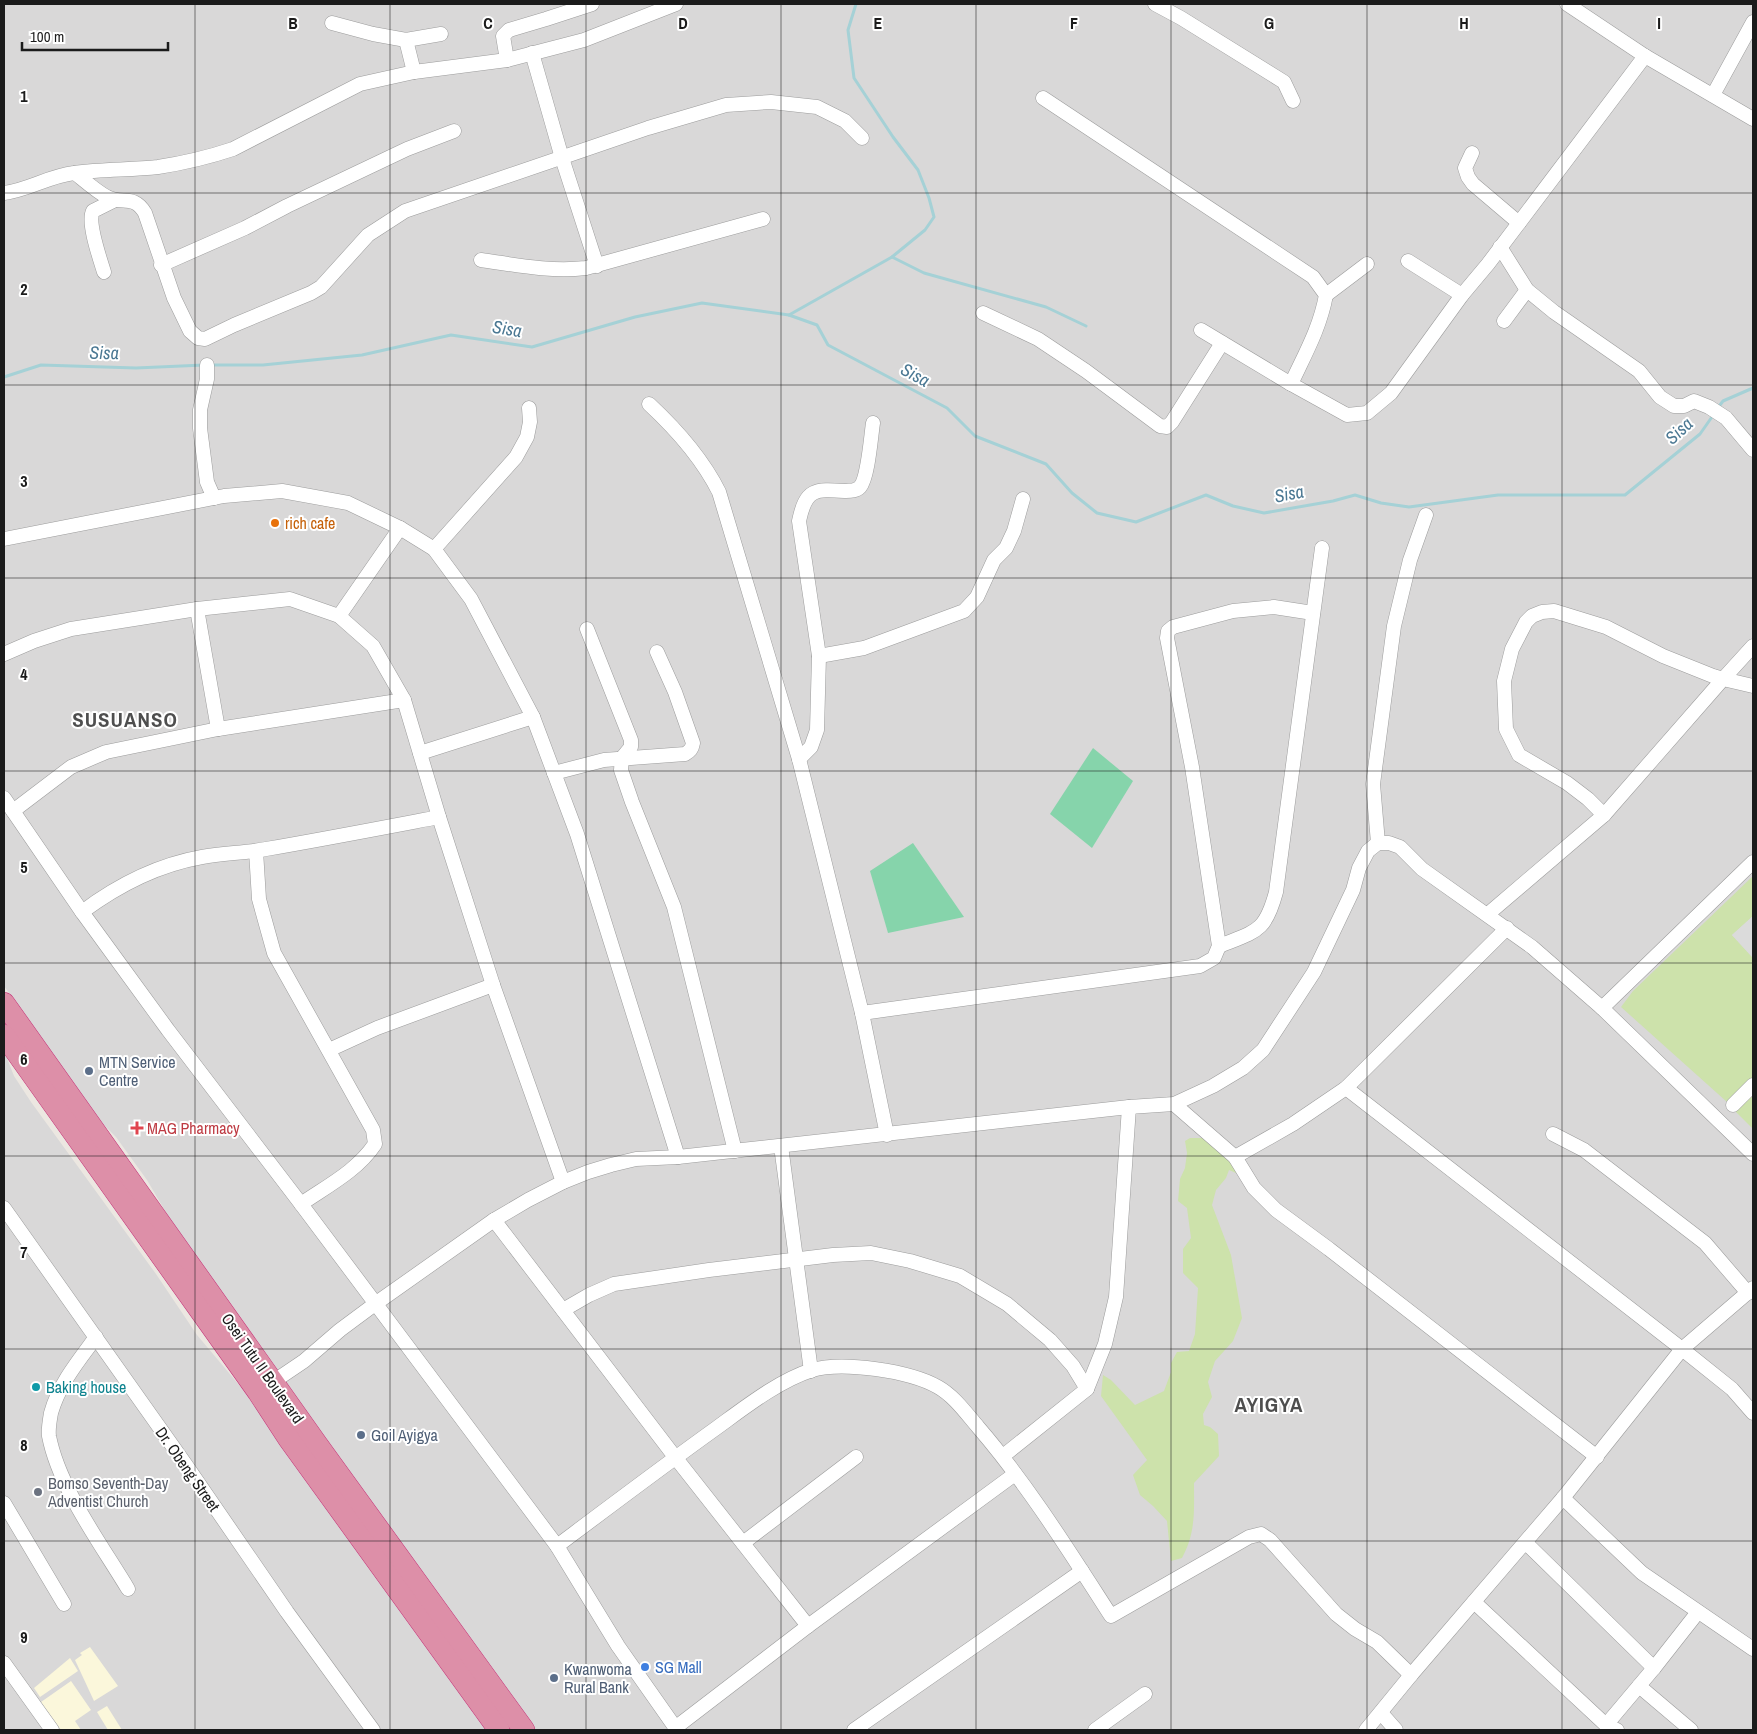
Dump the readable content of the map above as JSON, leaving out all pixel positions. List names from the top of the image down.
{
  "streets": {
    "highway": ["Osei Tutu II Boulevard"],
    "street": ["Dr. Obeng Street"]
  },
  "districts": ["SUSUANSO", "AYIGYA"],
  "water": ["Sisa"],
  "places": {
    "other": [
      "rich cafe",
      "MTN Service Centre",
      "Baking house",
      "Goil Ayigya",
      "Bomso Seventh-Day Adventist Church",
      "SG Mall",
      "Kwanwoma Rural Bank"
    ],
    "health": ["MAG Pharmacy"]
  },
  "scale_bar": "100 m",
  "grid": {
    "columns": [
      "B",
      "C",
      "D",
      "E",
      "F",
      "G",
      "H",
      "I"
    ],
    "rows": [
      "1",
      "2",
      "3",
      "4",
      "5",
      "6",
      "7",
      "8",
      "9"
    ]
  }
}
